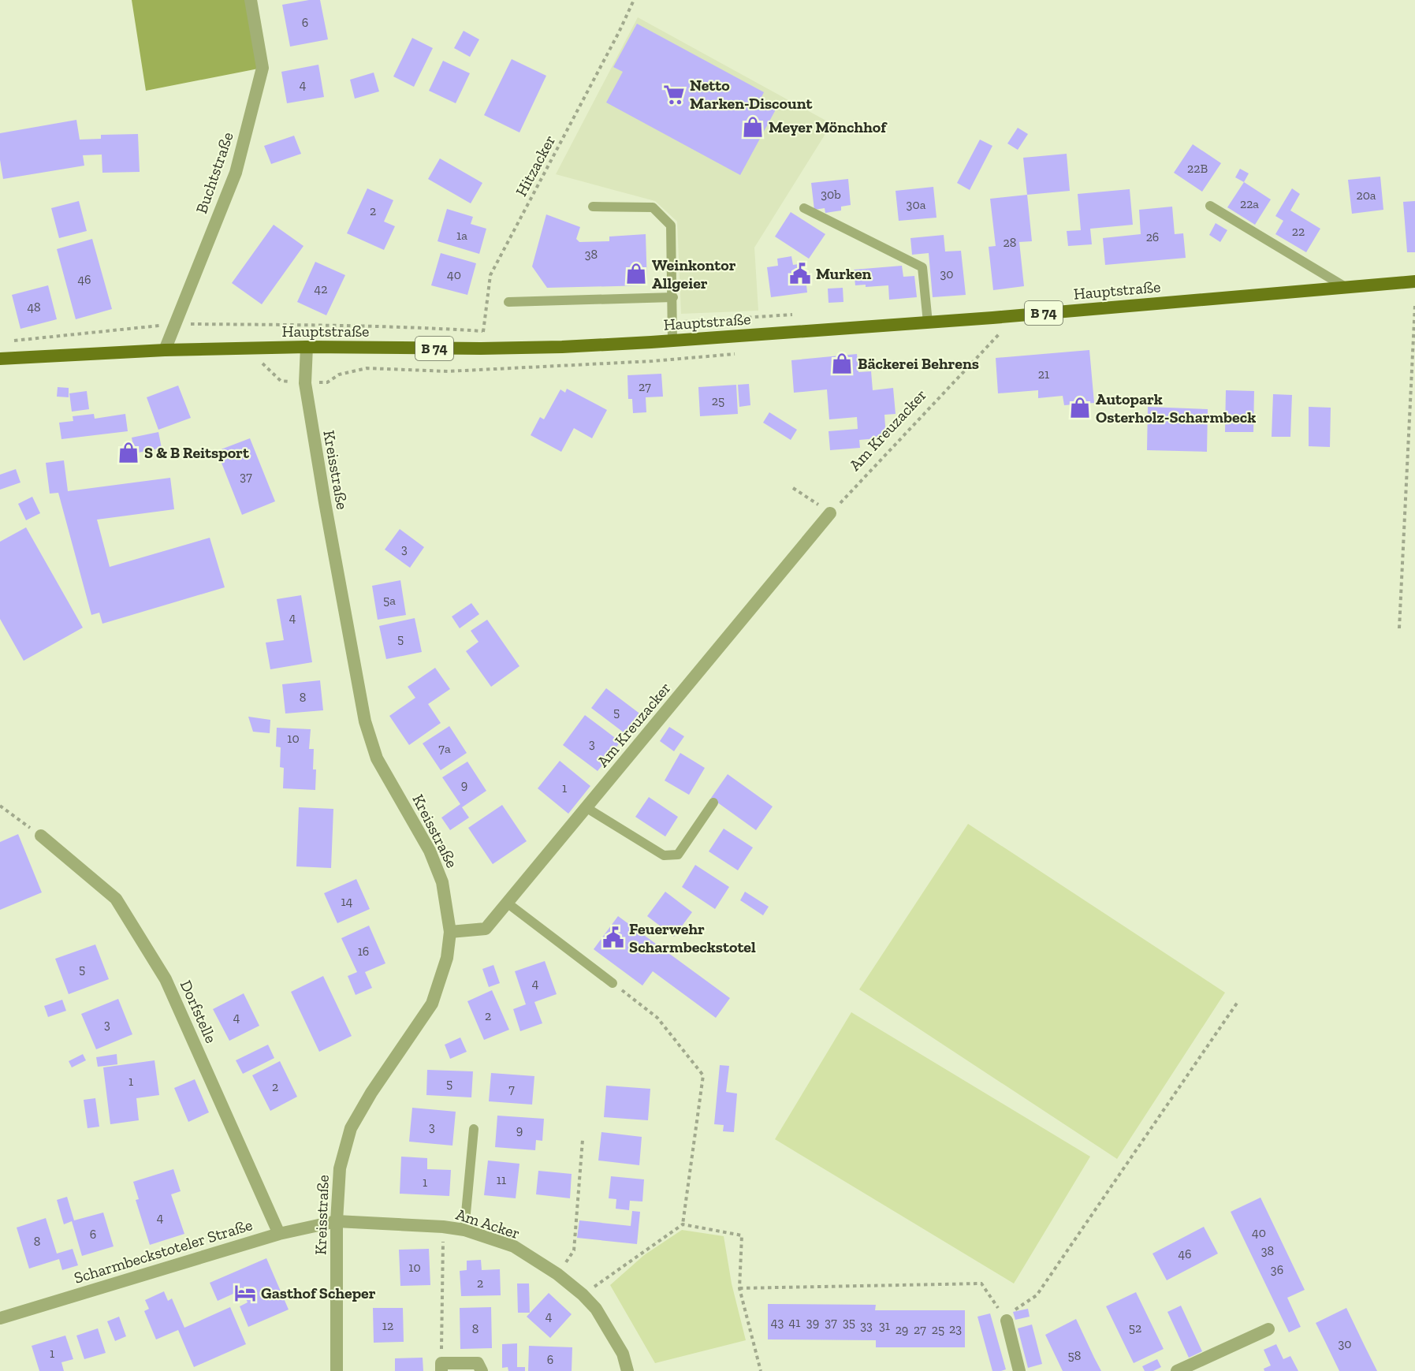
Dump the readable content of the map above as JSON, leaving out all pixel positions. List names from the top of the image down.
{
  "streets": {
    "main road": ["Hauptstraße", "B 74"],
    "street": [
      "Buchtstraße",
      "Am Kreuzacker",
      "Kreisstraße",
      "Dorfstelle",
      "Am Acker",
      "Scharmbeckstoteler Straße"
    ],
    "path": ["Hitzacker"]
  },
  "crossings": [
    ["Hitzacker", "Hauptstraße"],
    ["Buchtstraße", "Hauptstraße"],
    ["Hauptstraße", "Am Kreuzacker"],
    ["Hauptstraße", "Kreisstraße"],
    ["Am Kreuzacker", "Kreisstraße"],
    ["Kreisstraße", "Am Acker"],
    ["Kreisstraße", "Scharmbeckstoteler Straße"],
    ["Dorfstelle", "Scharmbeckstoteler Straße"],
    ["Am Acker", "Scharmbeckstoteler Straße"]
  ],
  "places": {
    "supermarket": ["Netto Marken-Discount"],
    "shop": [
      "Meyer Mönchhof",
      "Weinkontor Allgeier",
      "Bäckerei Behrens",
      "Autopark Osterholz-Scharmbeck",
      "S & B Reitsport"
    ],
    "public building": ["Murken", "Feuerwehr Scharmbeckstotel"],
    "hotel": ["Gasthof Scheper"]
  },
  "house_numbers": [
    "6",
    "4",
    "22B",
    "30b",
    "20a",
    "22a",
    "30a",
    "2",
    "22",
    "1a",
    "26",
    "28",
    "38",
    "30",
    "40",
    "46",
    "42",
    "48",
    "21",
    "27",
    "25",
    "37",
    "3",
    "5a",
    "4",
    "5",
    "8",
    "5",
    "10",
    "3",
    "7a",
    "9",
    "1",
    "14",
    "16",
    "5",
    "4",
    "2",
    "4",
    "3",
    "1",
    "5",
    "2",
    "7",
    "3",
    "9",
    "11",
    "1",
    "4",
    "40",
    "6",
    "8",
    "38",
    "46",
    "10",
    "36",
    "2",
    "4",
    "43",
    "41",
    "39",
    "37",
    "35",
    "12",
    "33",
    "31",
    "52",
    "8",
    "23",
    "29",
    "27",
    "25",
    "30",
    "1",
    "58",
    "6"
  ]
}
